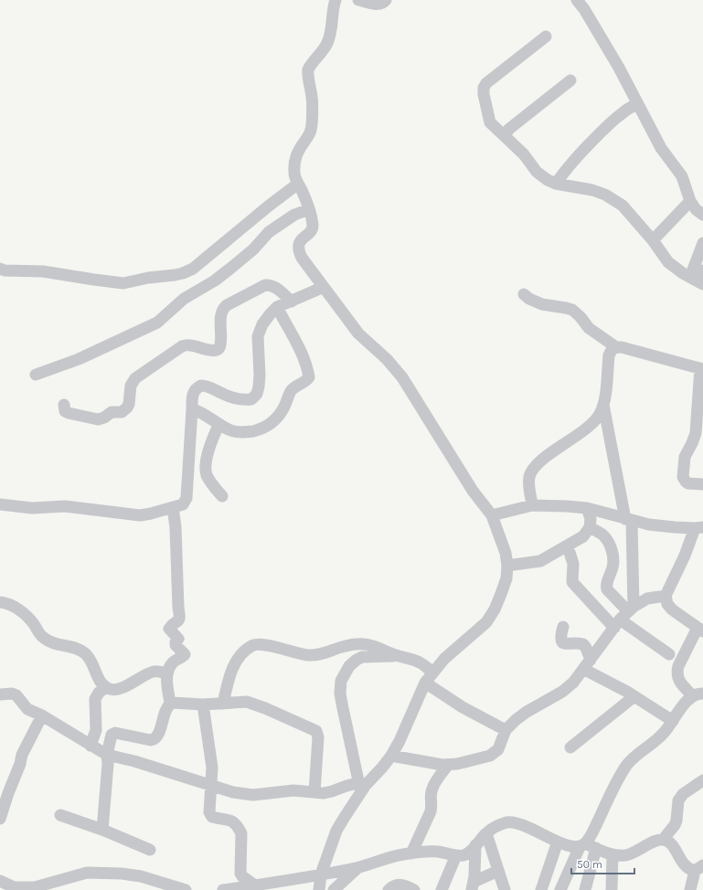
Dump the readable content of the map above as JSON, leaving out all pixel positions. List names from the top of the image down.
{
  "scale_bar": "50 m"
}
